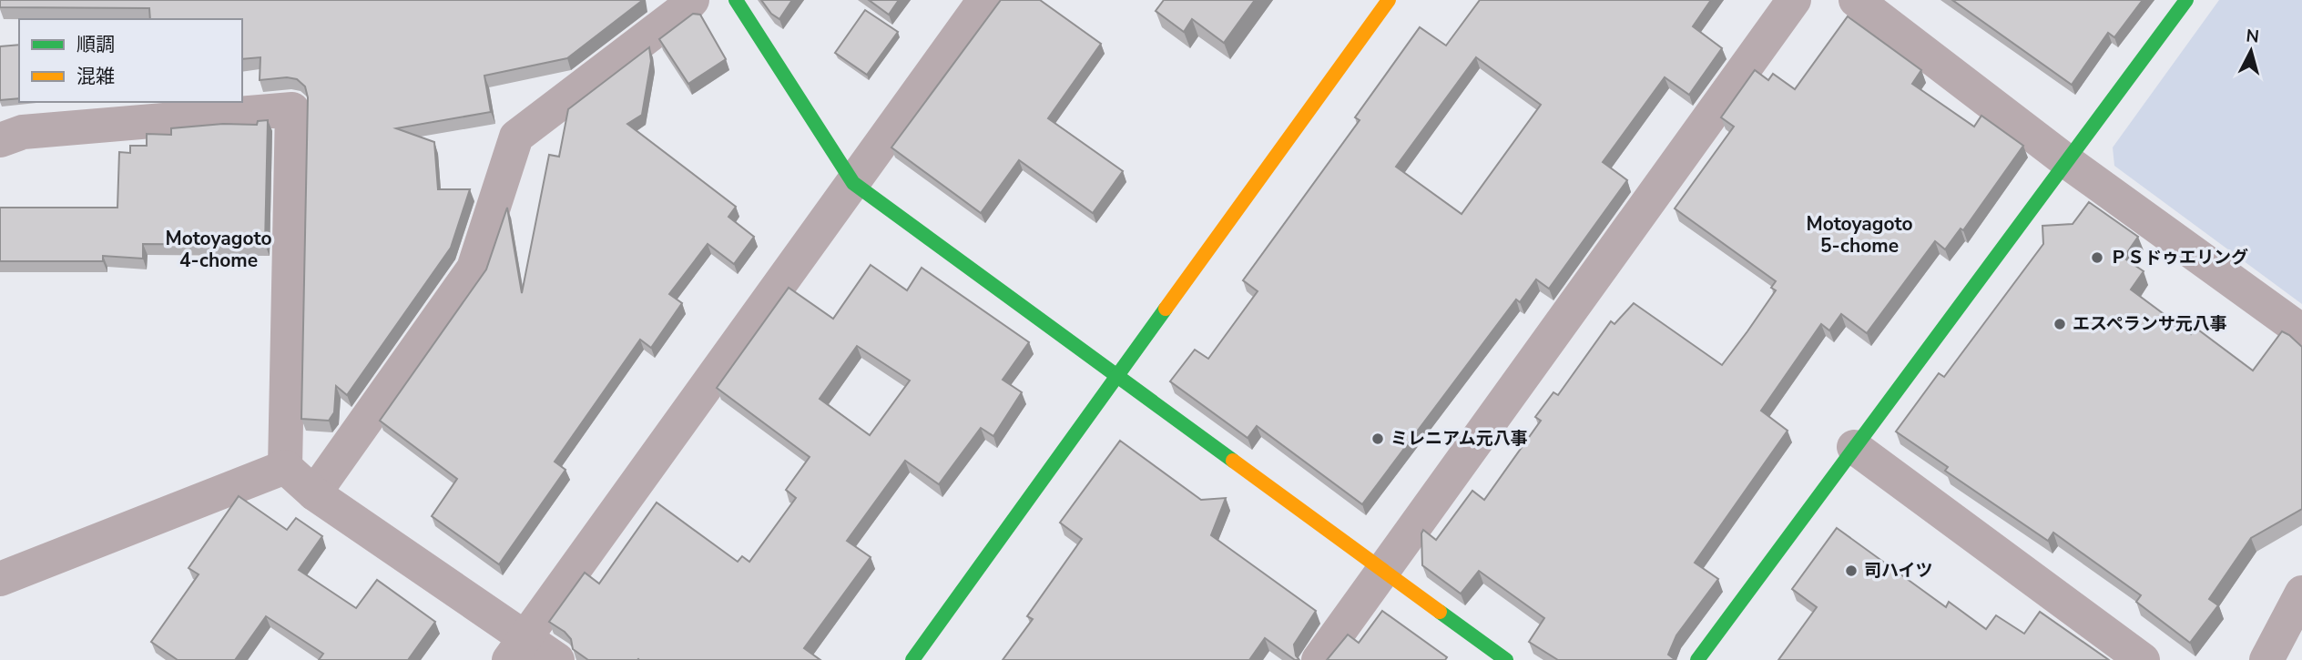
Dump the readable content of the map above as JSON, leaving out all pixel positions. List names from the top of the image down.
{
  "districts": ["Motoyagoto 5-chome", "Motoyagoto 4-chome"],
  "places": [
    "ＰＳドゥエリング",
    "エスペランサ元八事",
    "ミレニアム元八事",
    "司ハイツ"
  ],
  "legend": ["順調", "混雑"],
  "north": "top"
}
